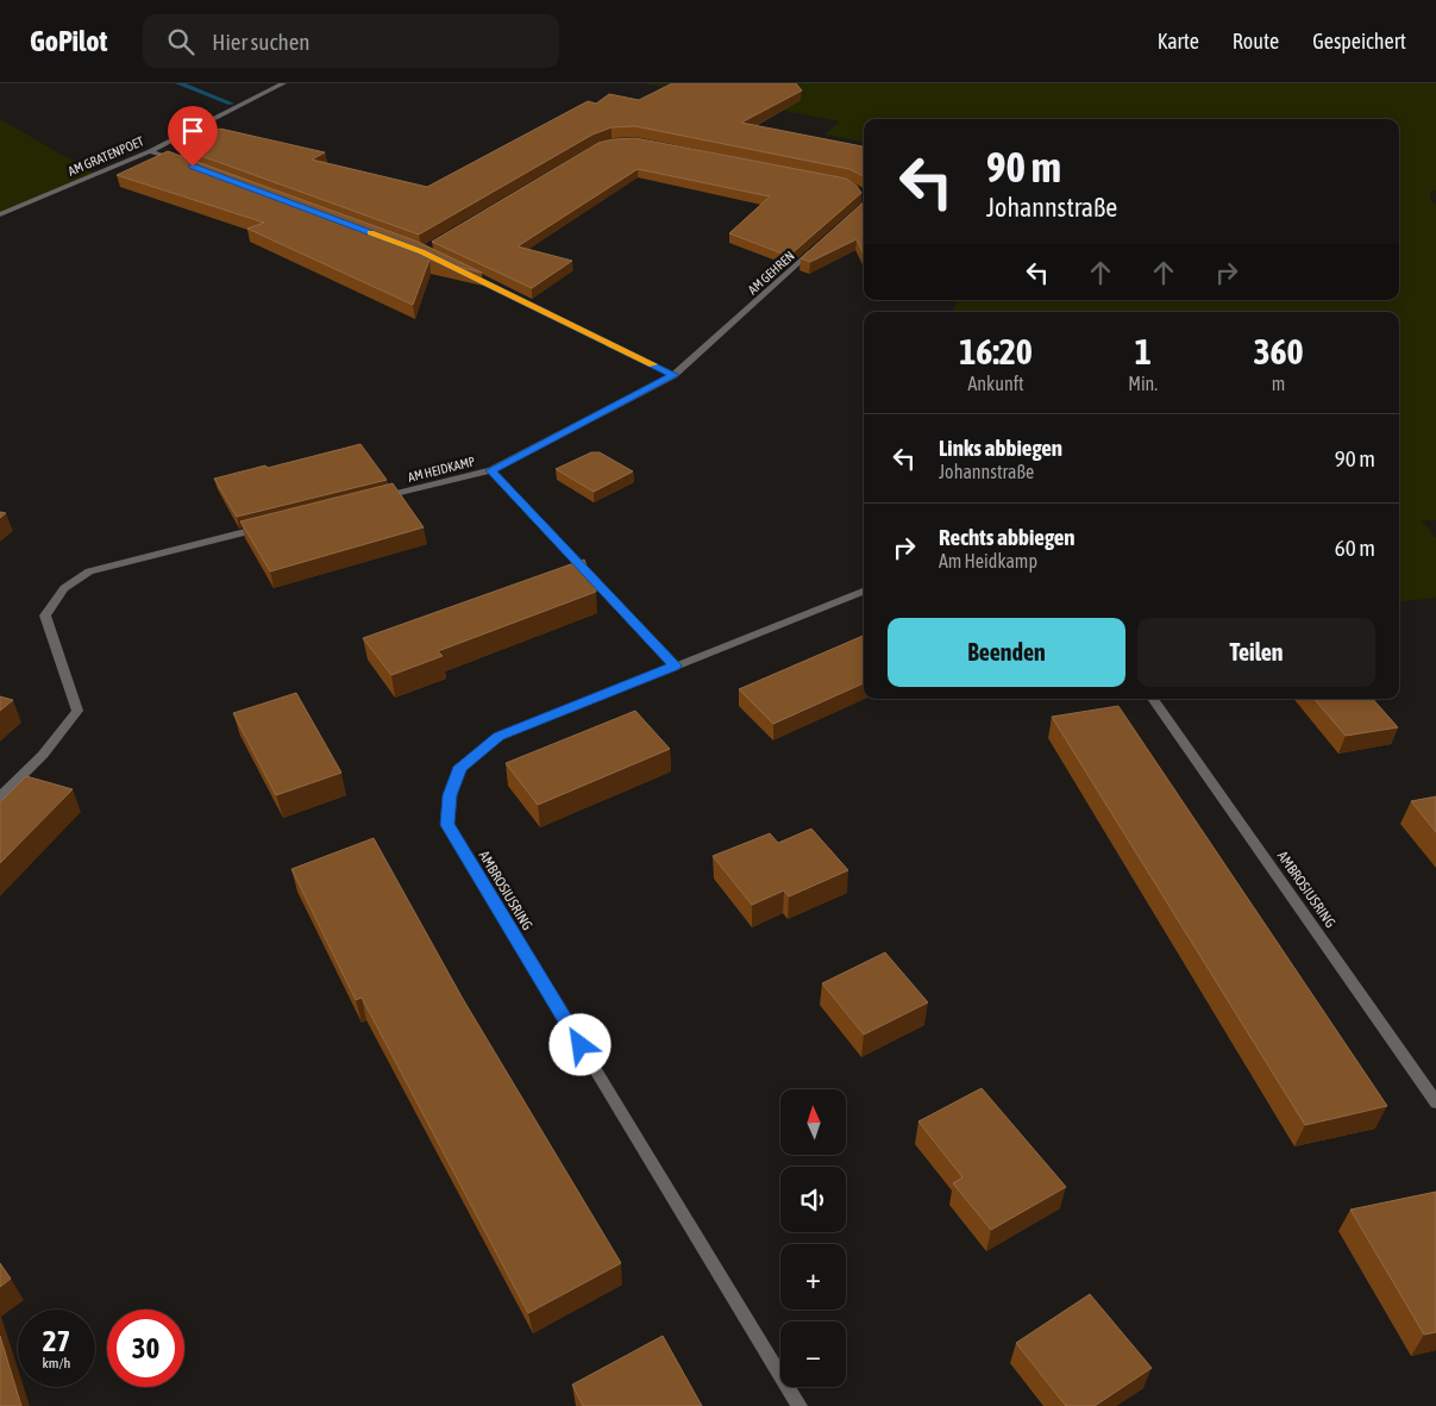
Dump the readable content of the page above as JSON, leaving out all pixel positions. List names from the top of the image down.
{
  "streets": {
    "street": [
      "AM GRATENPOET",
      "AM GEHREN",
      "AM HEIDKAMP",
      "AMBROSIUSRING"
    ]
  },
  "crossings": [
    ["AM GEHREN", "AM HEIDKAMP"]
  ],
  "north": "top",
  "page": {
    "header": "GoPilot",
    "search": "Hier suchen",
    "nav": ["Karte", "Route", "Gespeichert"],
    "turn": ["90 m", "Johannstraße"],
    "eta": [
      "16:20",
      "Ankunft",
      "1",
      "Min.",
      "360",
      "m"
    ],
    "list": [
      {
        "name": "Links abbiegen",
        "note": "Johannstraße",
        "value": "90 m"
      },
      {
        "name": "Rechts abbiegen",
        "note": "Am Heidkamp",
        "value": "60 m"
      }
    ],
    "buttons": ["Beenden", "Teilen"],
    "map_buttons": ["+", "−"],
    "speed": "27 km/h",
    "limit": "30"
  }
}
